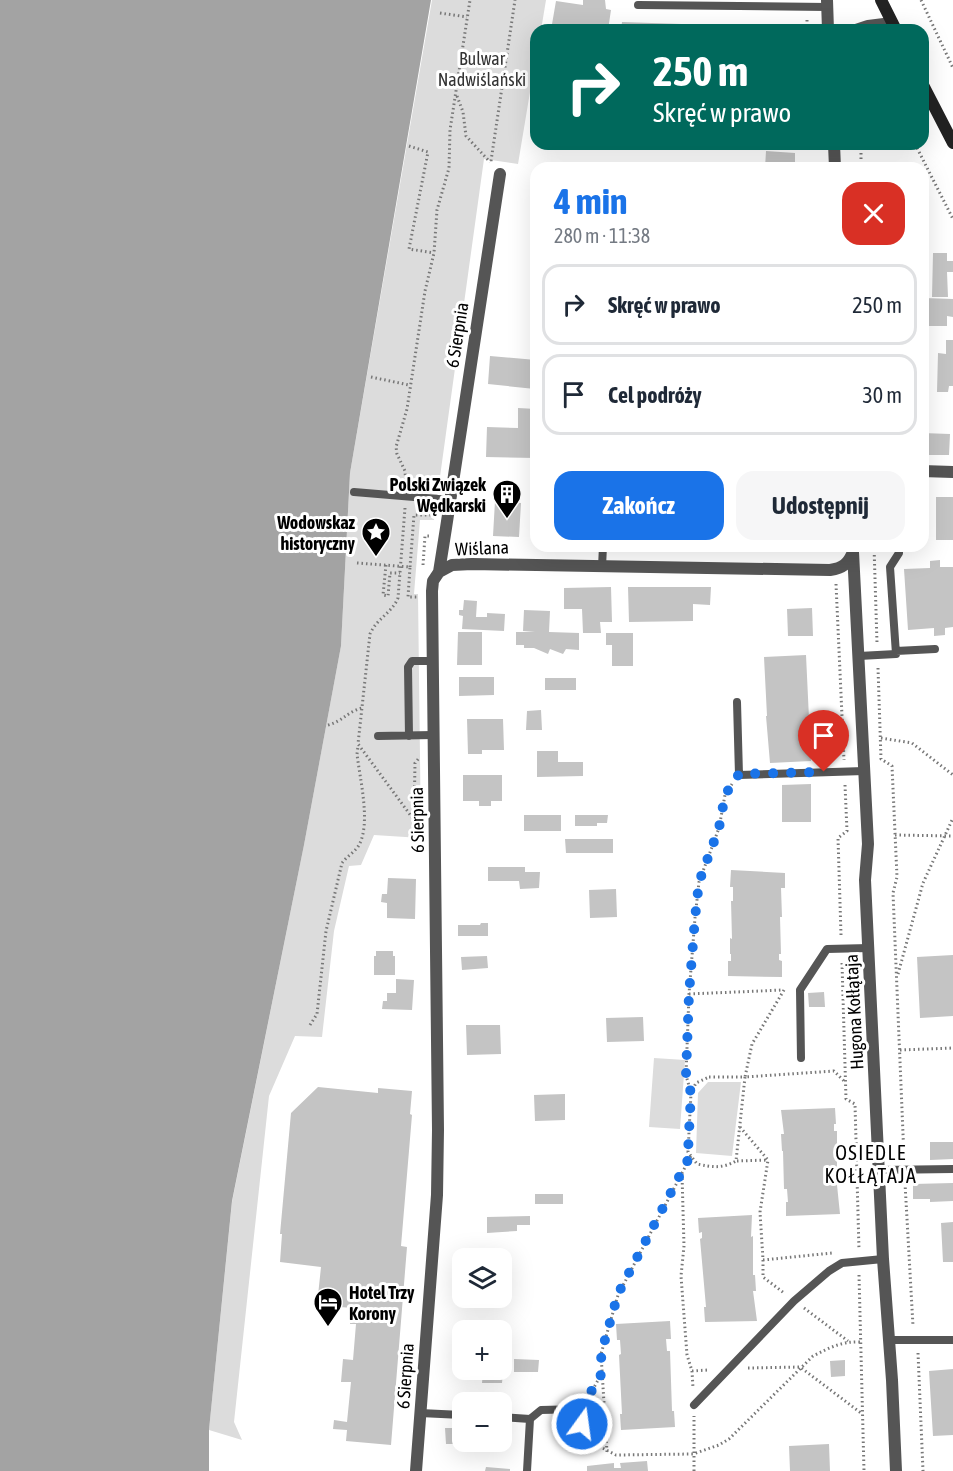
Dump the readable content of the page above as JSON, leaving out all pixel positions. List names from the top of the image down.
{
  "streets": {
    "street": ["6 Sierpnia", "Wiślana", "Hugona Kołłątaja"]
  },
  "crossings": [
    ["6 Sierpnia", "Wiślana"],
    ["Wiślana", "Hugona Kołłątaja"]
  ],
  "districts": ["OSIEDLE KOŁŁĄTAJA"],
  "parks": ["Bulwar Nadwiślański"],
  "places": {
    "building": ["Polski Związek Wędkarski"],
    "place": ["Wodowskaz historyczny"],
    "hotel": ["Hotel Trzy Korony"]
  },
  "page": {
    "turn": ["250 m", "Skręć w prawo"],
    "heading": ["4 min", "280 m · 11:38"],
    "list": [
      {
        "name": "Skręć w prawo",
        "value": "250 m"
      },
      {
        "name": "Cel podróży",
        "value": "30 m"
      }
    ],
    "buttons": ["Zakończ", "Udostępnij"],
    "map_buttons": ["+", "−"]
  }
}
